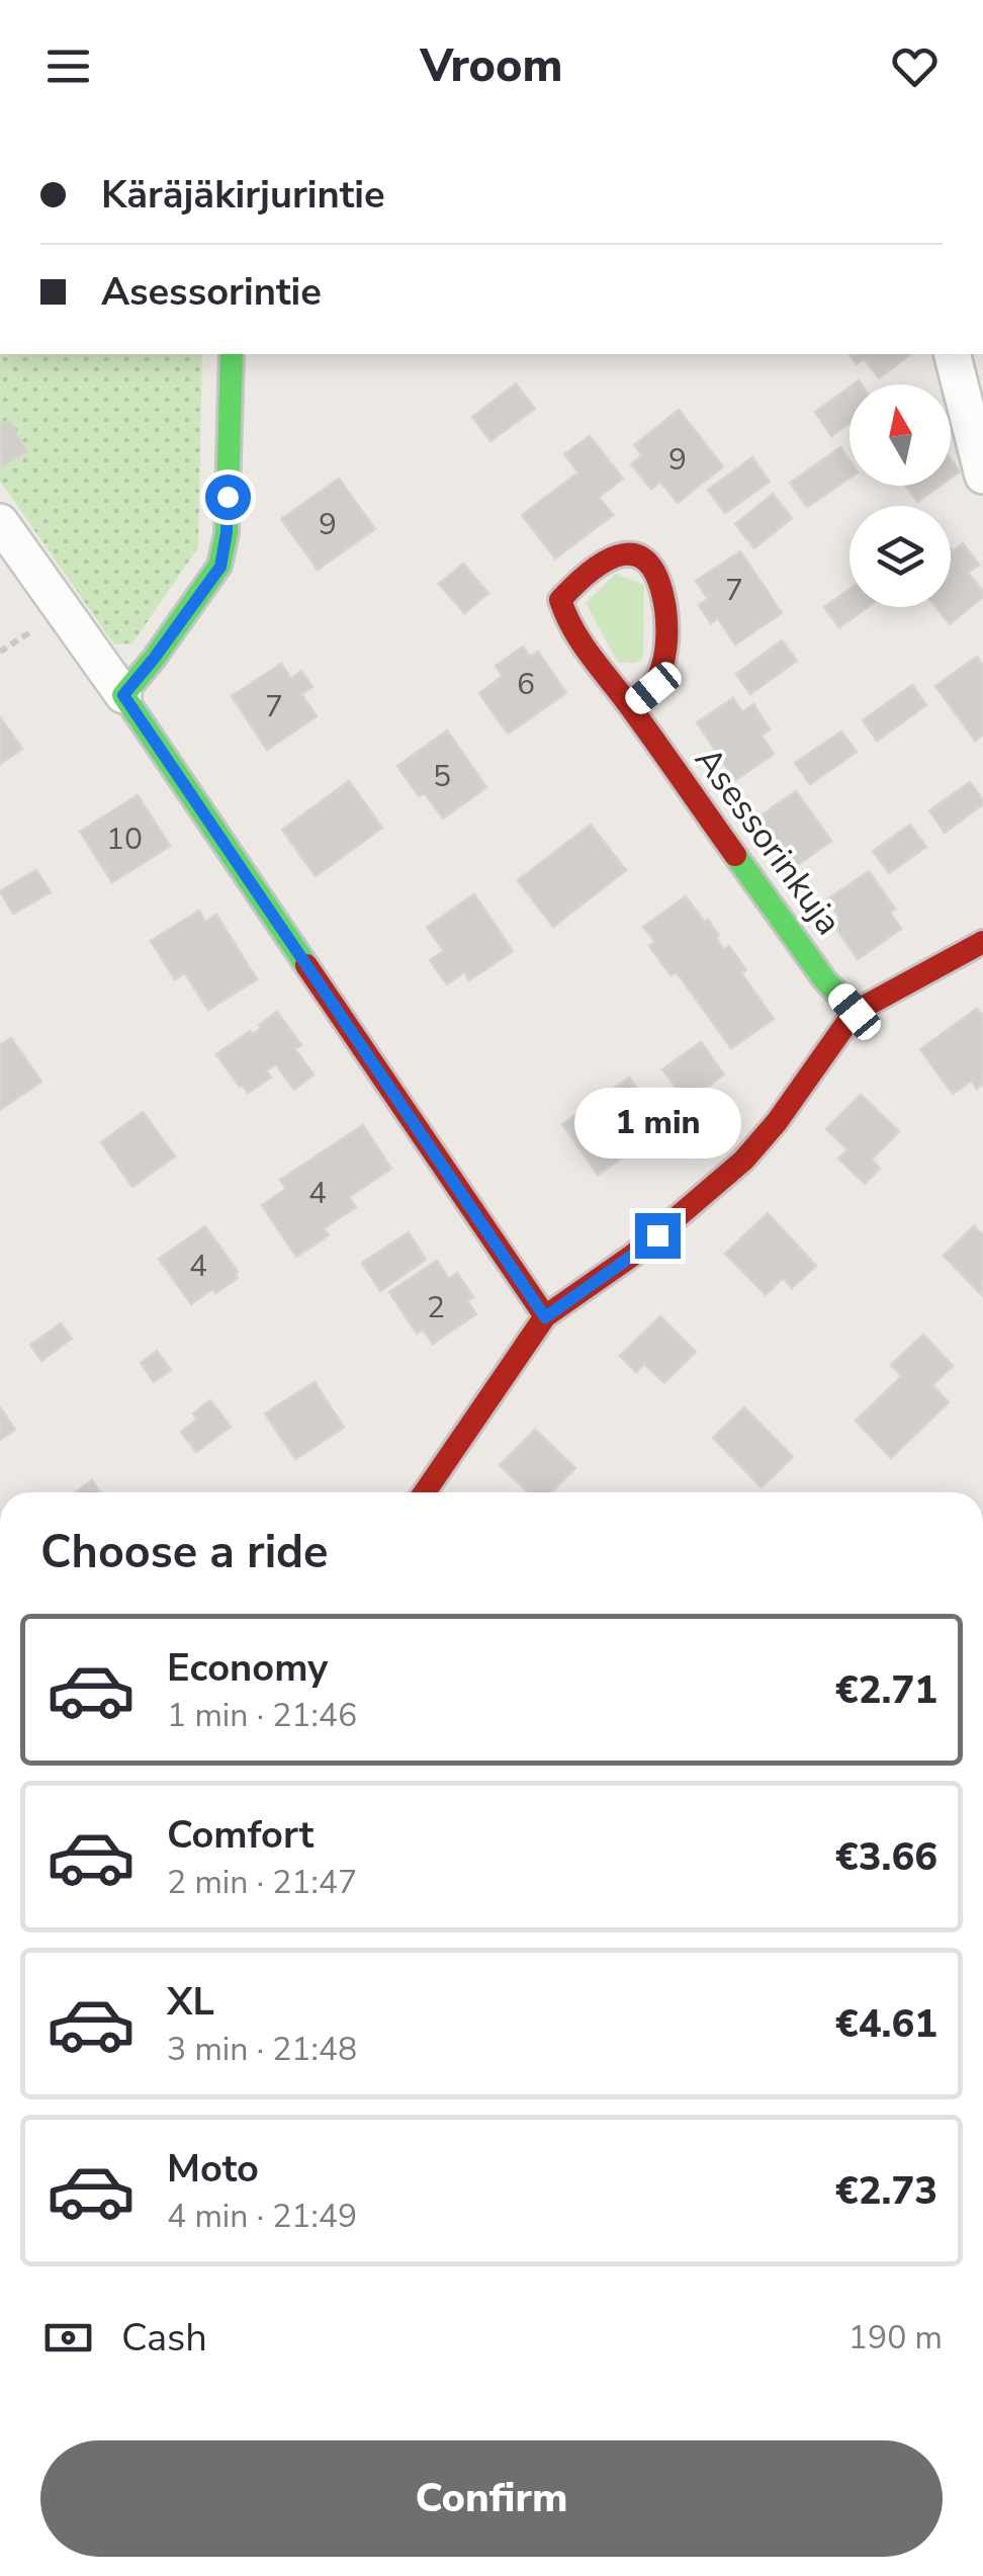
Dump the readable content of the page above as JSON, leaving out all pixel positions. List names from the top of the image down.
{
  "streets": {
    "street": ["Asessorinkuja"]
  },
  "house_numbers": [
    "9",
    "9",
    "7",
    "6",
    "7",
    "5",
    "10",
    "4",
    "4",
    "2"
  ],
  "north": "top",
  "page": {
    "header": "Vroom",
    "banner": ["Käräjäkirjurintie", "Asessorintie"],
    "bubble": "1 min",
    "heading": "Choose a ride",
    "list": [
      {
        "name": "Economy",
        "note": "1 min · 21:46",
        "value": "€2.71"
      },
      {
        "name": "Comfort",
        "note": "2 min · 21:47",
        "value": "€3.66"
      },
      {
        "name": "XL",
        "note": "3 min · 21:48",
        "value": "€4.61"
      },
      {
        "name": "Moto",
        "note": "4 min · 21:49",
        "value": "€2.73"
      }
    ],
    "pay": ["Cash", "190 m"],
    "buttons": "Confirm"
  }
}
